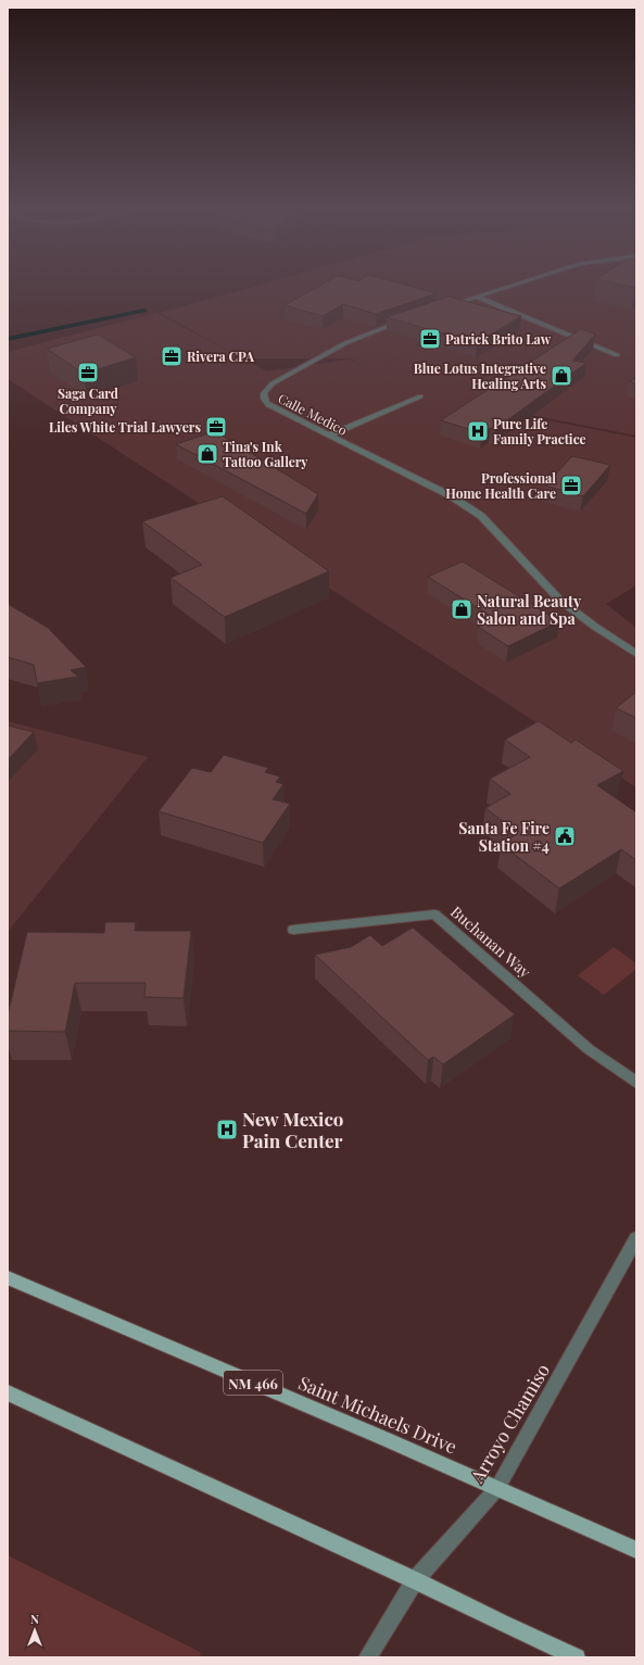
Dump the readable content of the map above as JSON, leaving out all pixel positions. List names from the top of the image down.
{
  "streets": {
    "main road": ["NM 466", "Saint Michaels Drive"],
    "street": ["Calle Medico", "Buchanan Way", "Arroyo Chamiso"]
  },
  "crossings": [
    ["Saint Michaels Drive", "Arroyo Chamiso"]
  ],
  "places": {
    "office": [
      "Patrick Brito Law",
      "Rivera CPA",
      "Saga Card Company",
      "Liles White Trial Lawyers",
      "Professional Home Health Care"
    ],
    "shop": ["Blue Lotus Integrative Healing Arts", "Tina's Ink Tattoo Gallery", "Natural Beauty Salon and Spa"],
    "hospital": ["Pure Life Family Practice", "New Mexico Pain Center"],
    "public building": ["Santa Fe Fire Station #4"]
  },
  "north": "top"
}
